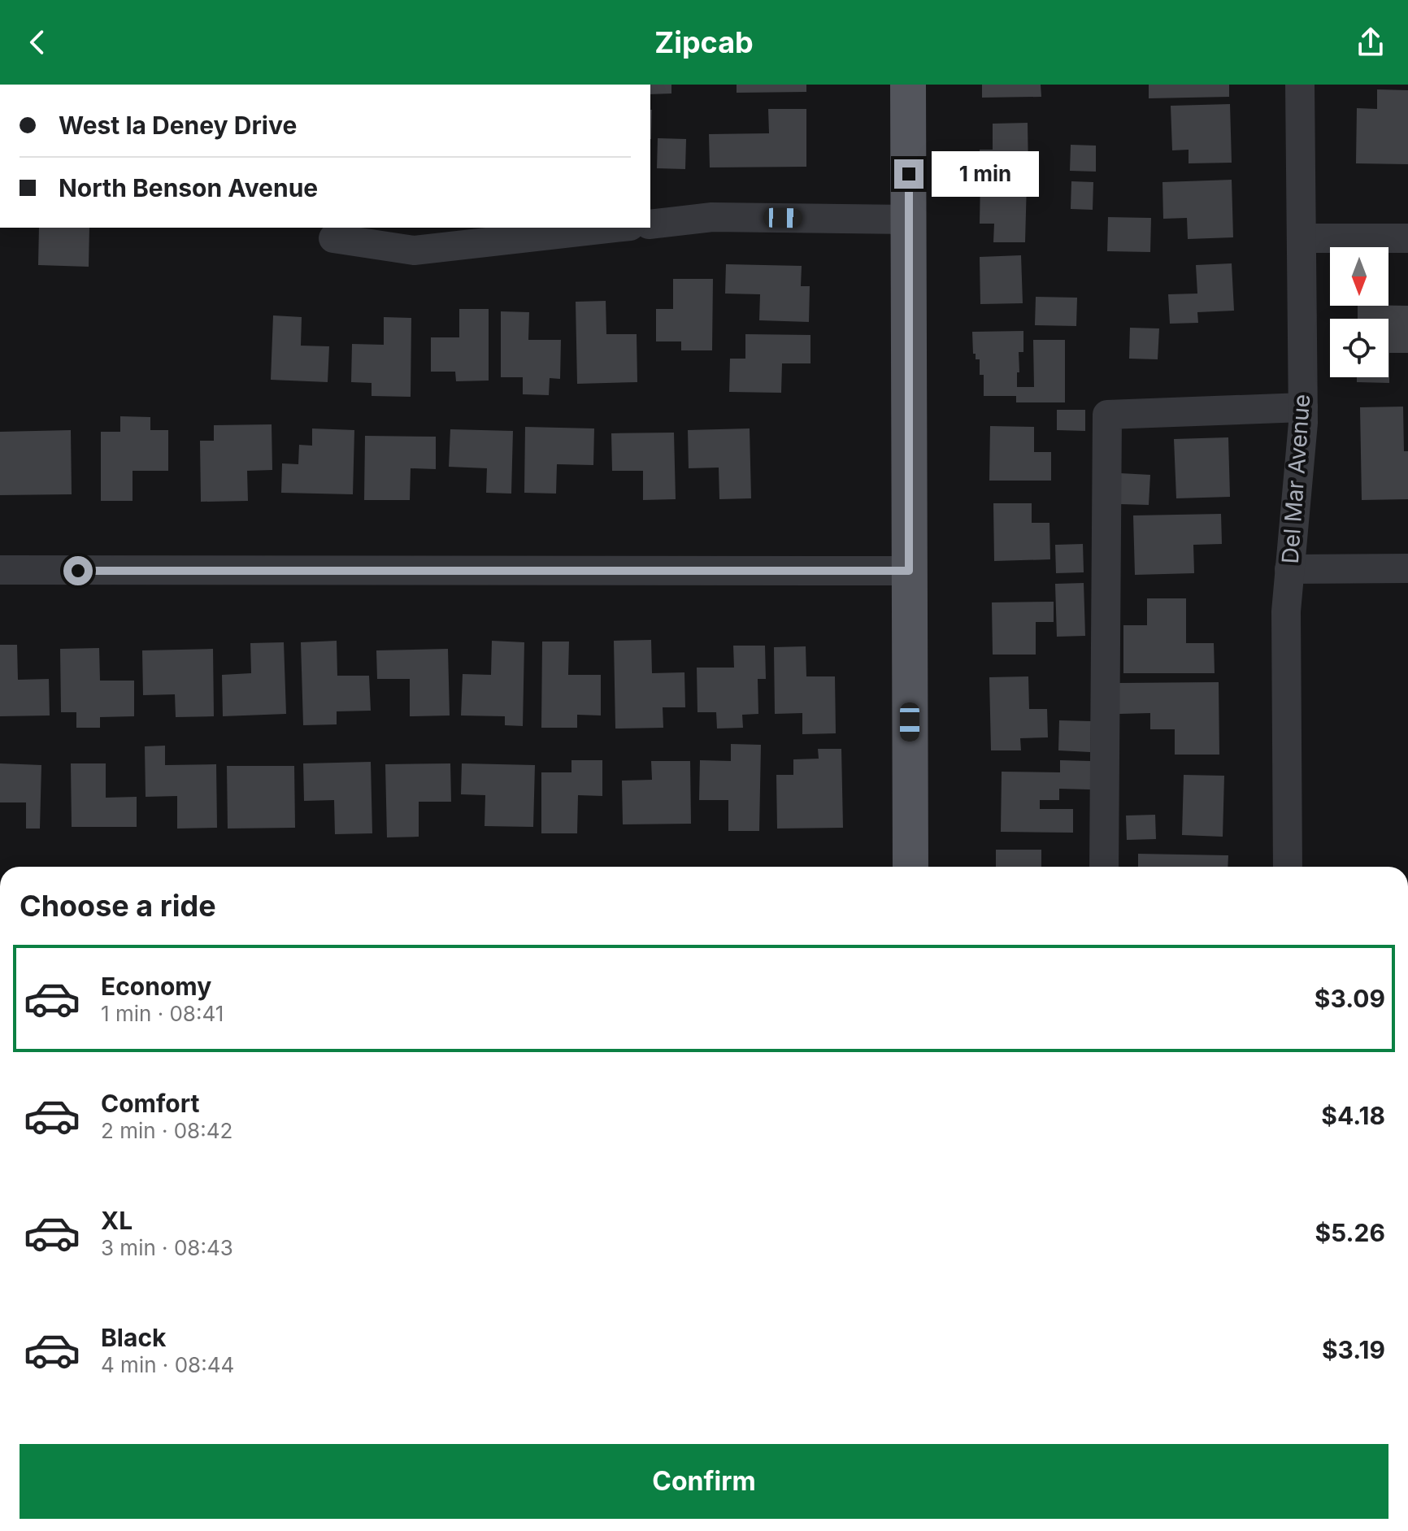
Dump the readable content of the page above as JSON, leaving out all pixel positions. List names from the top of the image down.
{
  "streets": {
    "street": ["Del Mar Avenue"]
  },
  "north": "bottom",
  "page": {
    "header": "Zipcab",
    "banner": ["West la Deney Drive", "North Benson Avenue"],
    "bubble": "1 min",
    "heading": "Choose a ride",
    "list": [
      {
        "name": "Economy",
        "note": "1 min · 08:41",
        "value": "$3.09"
      },
      {
        "name": "Comfort",
        "note": "2 min · 08:42",
        "value": "$4.18"
      },
      {
        "name": "XL",
        "note": "3 min · 08:43",
        "value": "$5.26"
      },
      {
        "name": "Black",
        "note": "4 min · 08:44",
        "value": "$3.19"
      }
    ],
    "buttons": "Confirm"
  }
}
